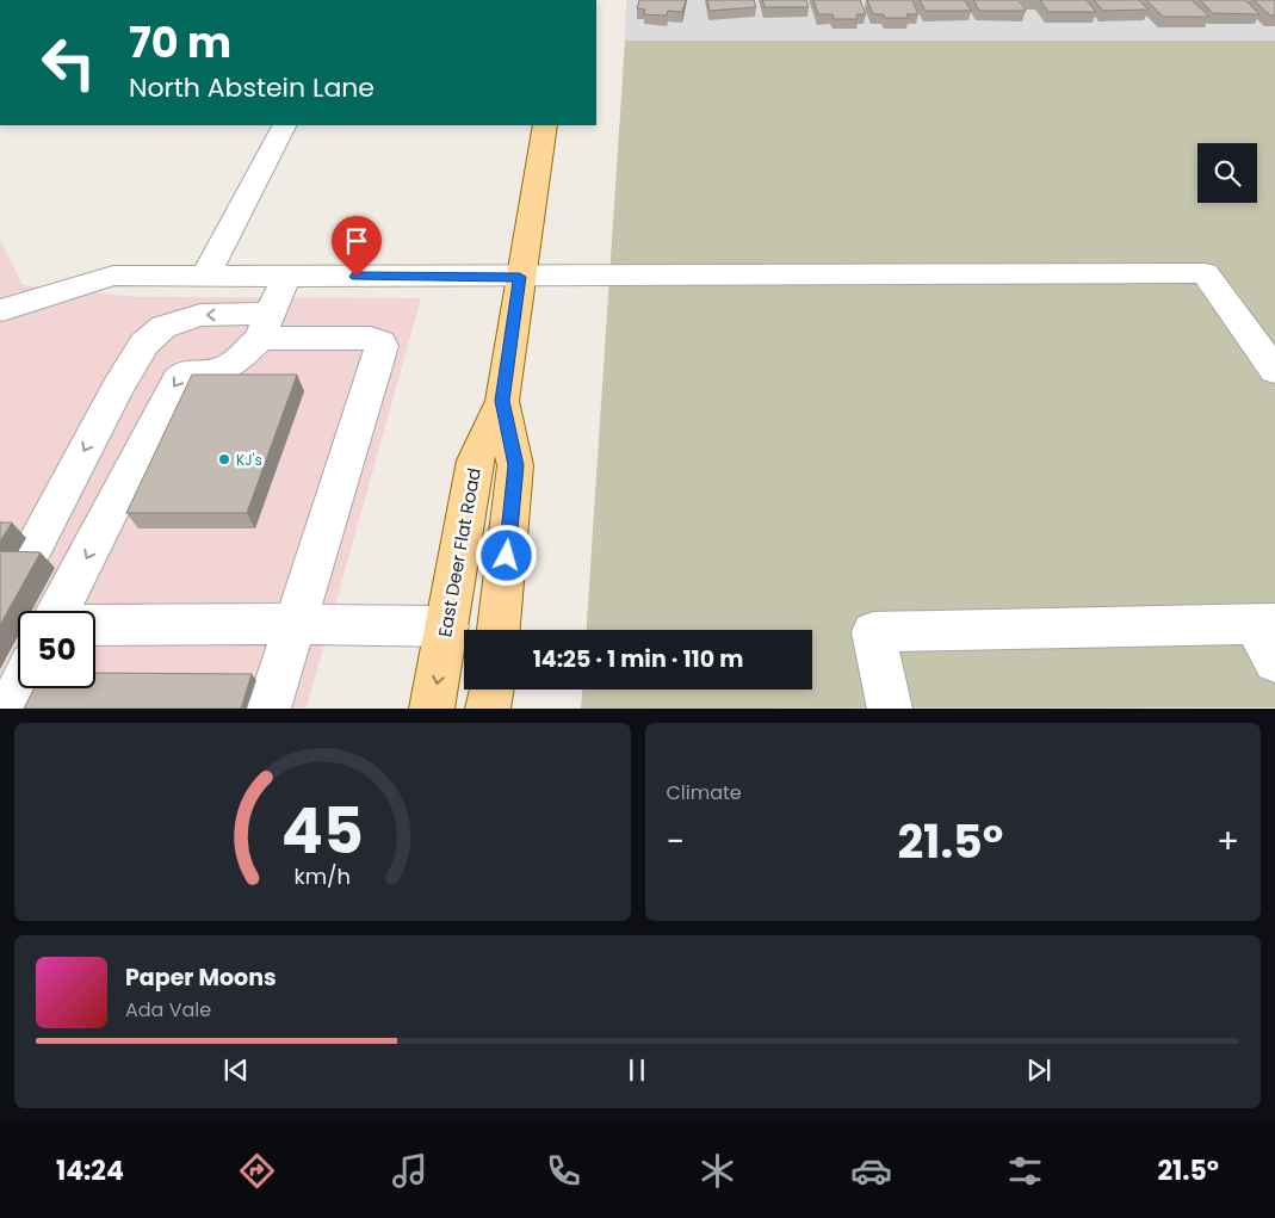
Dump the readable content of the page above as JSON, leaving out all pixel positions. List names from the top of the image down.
{
  "streets": {
    "main road": ["East Deer Flat Road"]
  },
  "places": ["KJ's"],
  "page": {
    "turn": ["70 m", "North Abstein Lane"],
    "limit": "50",
    "trip": "14:25 · 1 min · 110 m",
    "tile": "Climate",
    "heat": ["−", "21.5°", "+"],
    "song": ["Paper Moons", "Ada Vale"],
    "tabs": ["14:24", "21.5°"],
    "gauge": ["45", "km/h"]
  }
}
